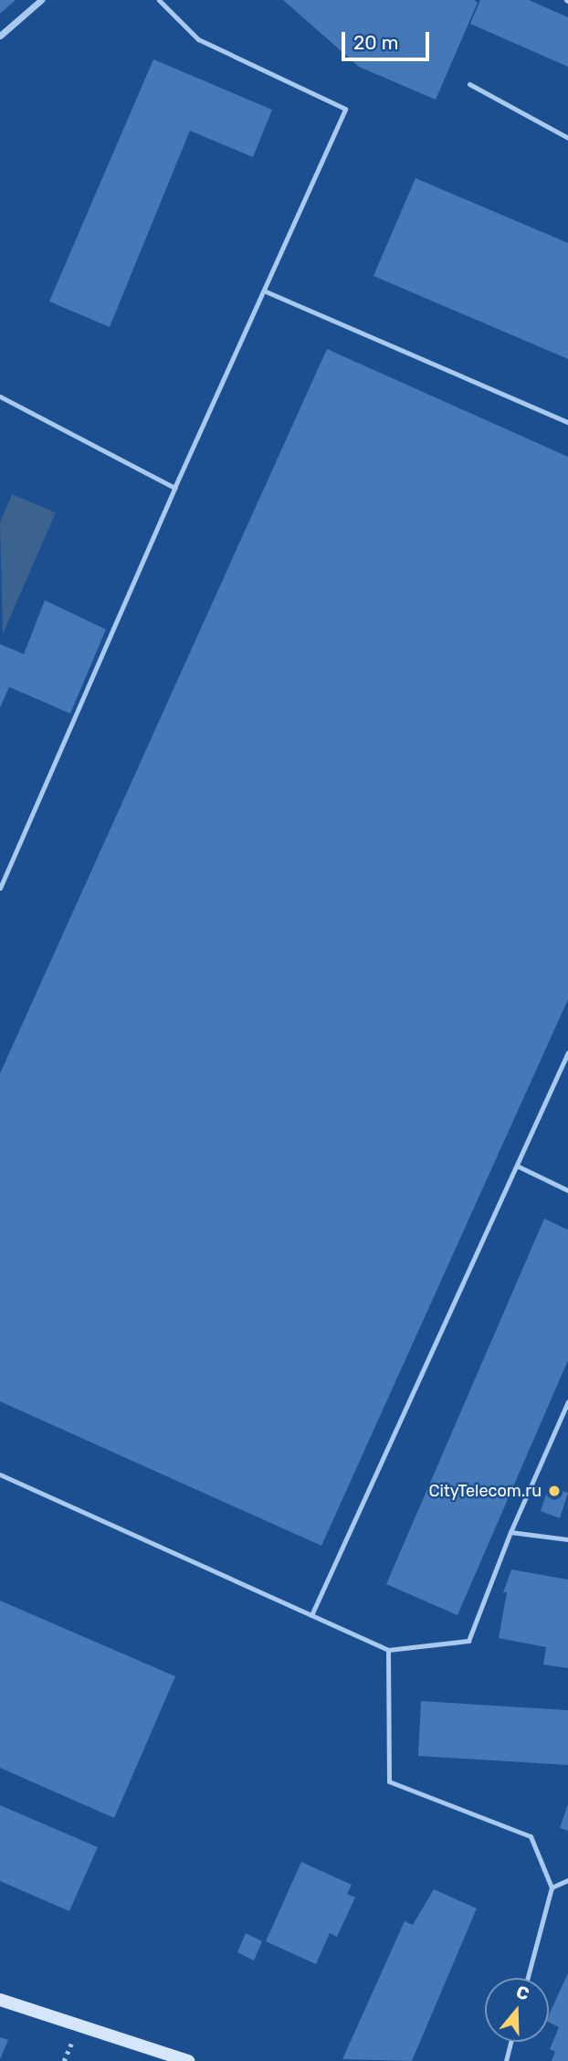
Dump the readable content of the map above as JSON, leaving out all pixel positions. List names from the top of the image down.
{
  "places": ["CityTelecom.ru"],
  "scale_bar": "20 m",
  "north": "top"
}
